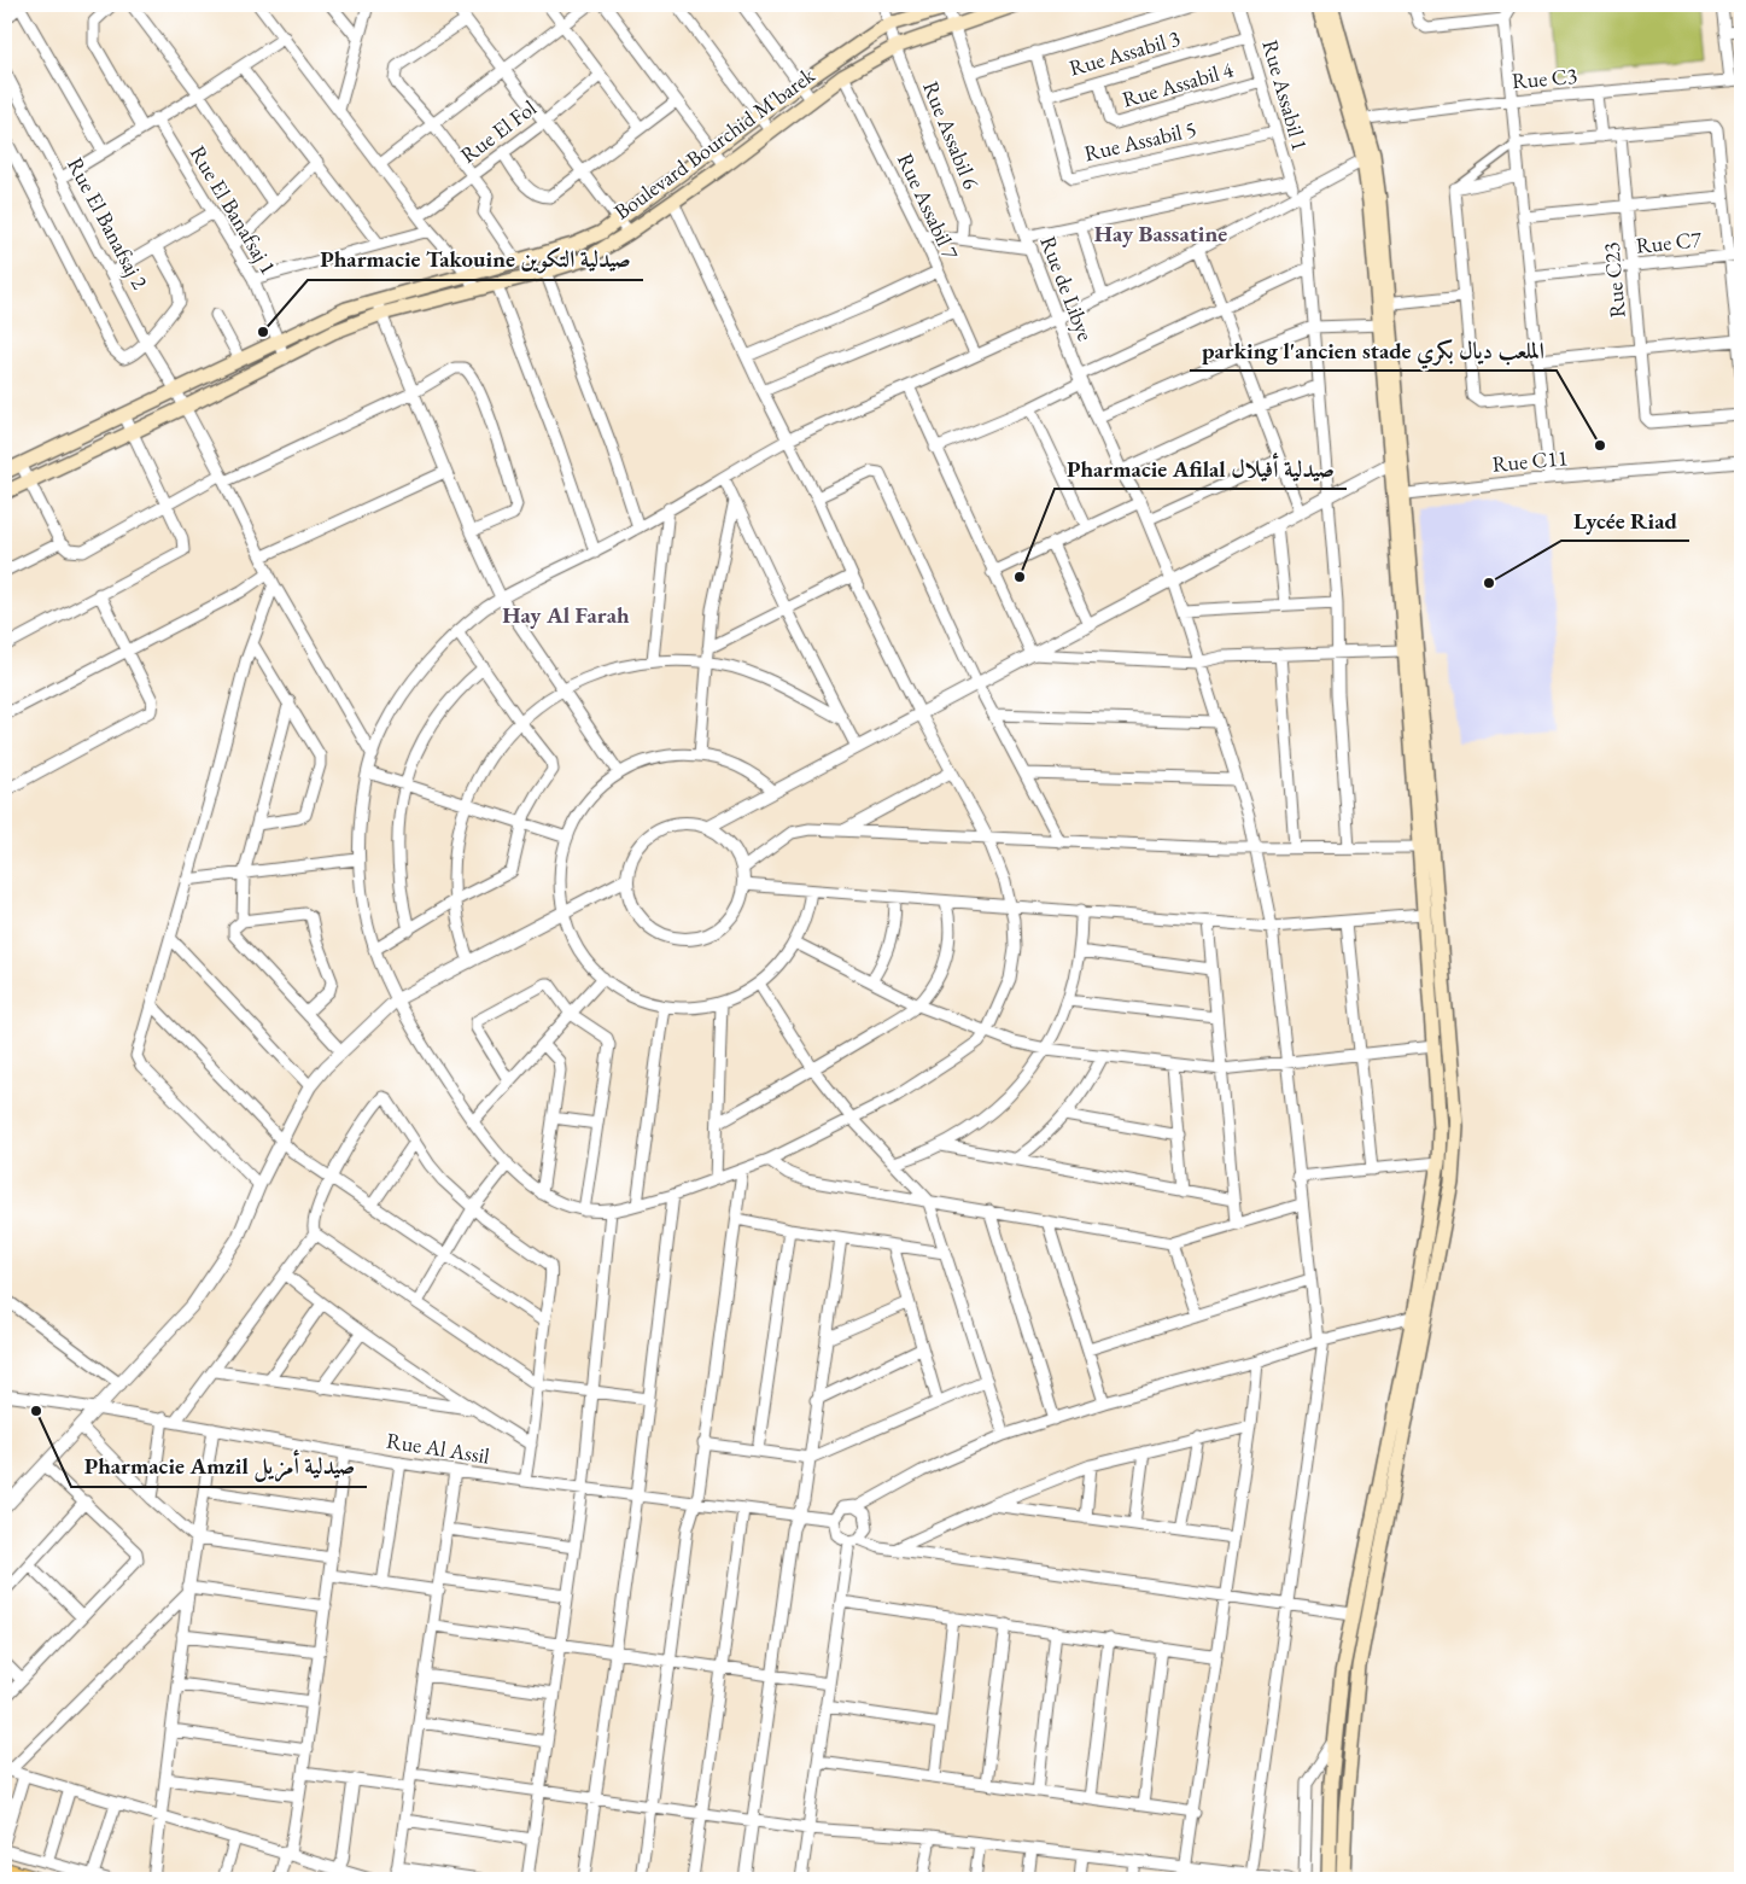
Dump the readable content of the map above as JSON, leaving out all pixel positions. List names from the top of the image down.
{
  "streets": {
    "main road": ["Boulevard Bourchid M'barek"],
    "street": [
      "Rue Assabil 3",
      "Rue C3",
      "Rue Assabil 4",
      "Rue Assabil 1",
      "Rue El Fol",
      "Rue Assabil 6",
      "Rue Assabil 5",
      "Rue Assabil 7",
      "Rue El Banafsaj 1",
      "Rue El Banafsaj 2",
      "Rue C7",
      "Rue C23",
      "Rue de Libye",
      "Rue C11",
      "Rue Al Assil"
    ]
  },
  "crossings": [
    ["Rue Assabil 3", "Rue Assabil 4"],
    ["Rue Assabil 3", "Rue Assabil 1"],
    ["Rue Assabil 3", "Rue Assabil 5"],
    ["Rue Assabil 4", "Rue Assabil 1"],
    ["Rue Assabil 1", "Rue Assabil 5"],
    ["Rue Assabil 6", "Boulevard Bourchid M'barek"],
    ["Boulevard Bourchid M'barek", "Rue Assabil 7"],
    ["Boulevard Bourchid M'barek", "Rue El Banafsaj 1"],
    ["Boulevard Bourchid M'barek", "Rue El Banafsaj 2"],
    ["Boulevard Bourchid M'barek", "Rue de Libye"],
    ["Rue C7", "Rue C23"]
  ],
  "districts": ["Hay Bassatine", "Hay Al Farah"],
  "places": [
    "Pharmacie Takouine صيدلية التكوين",
    "parking l'ancien stade الملعب ديال بكري",
    "Pharmacie Afilal صيدلية أفيلال",
    "Lycée Riad",
    "Pharmacie Amzil صيدلية أمزيل"
  ]
}
